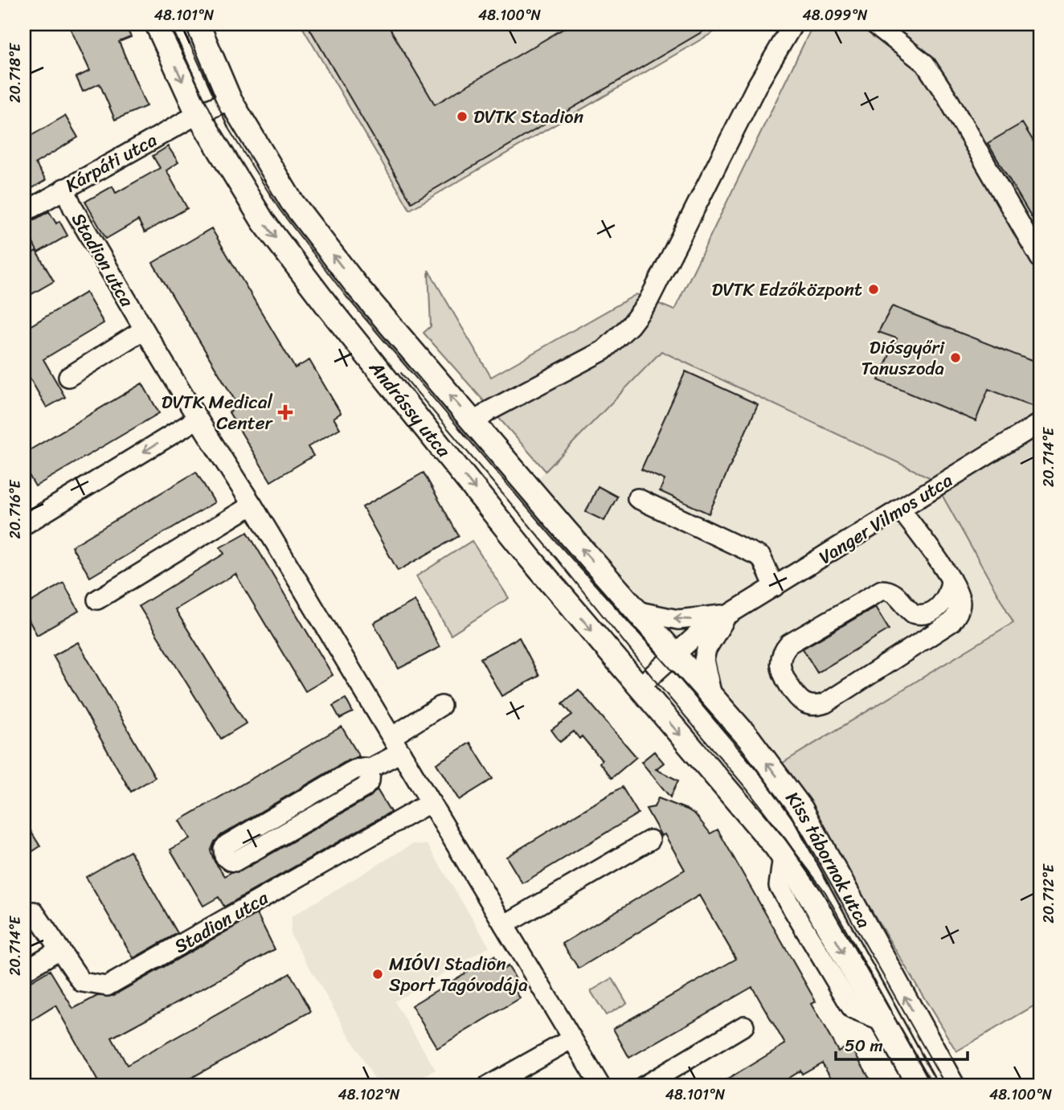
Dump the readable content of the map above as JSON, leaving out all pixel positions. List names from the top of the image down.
{
  "streets": {
    "main road": ["Andrássy utca", "Kiss tábornok utca"],
    "street": ["Kárpáti utca", "Stadion utca", "Vanger Vilmos utca"]
  },
  "crossings": [
    ["Kárpáti utca", "Stadion utca"],
    ["Kárpáti utca", "Andrássy utca"],
    ["Andrássy utca", "Vanger Vilmos utca"],
    ["Andrássy utca", "Kiss tábornok utca"],
    ["Vanger Vilmos utca", "Kiss tábornok utca"]
  ],
  "places": {
    "other": [
      "DVTK Stadion",
      "DVTK Edzőközpont",
      "Diósgyőri Tanuszoda",
      "MIÓVI Stadion Sport Tagóvodája"
    ],
    "health": ["DVTK Medical Center"]
  },
  "scale_bar": "50 m",
  "coordinates": [
    "48.101°N",
    "48.100°N",
    "48.099°N",
    "20.718°E",
    "20.714°E",
    "20.716°E",
    "20.712°E",
    "48.102°N"
  ]
}
